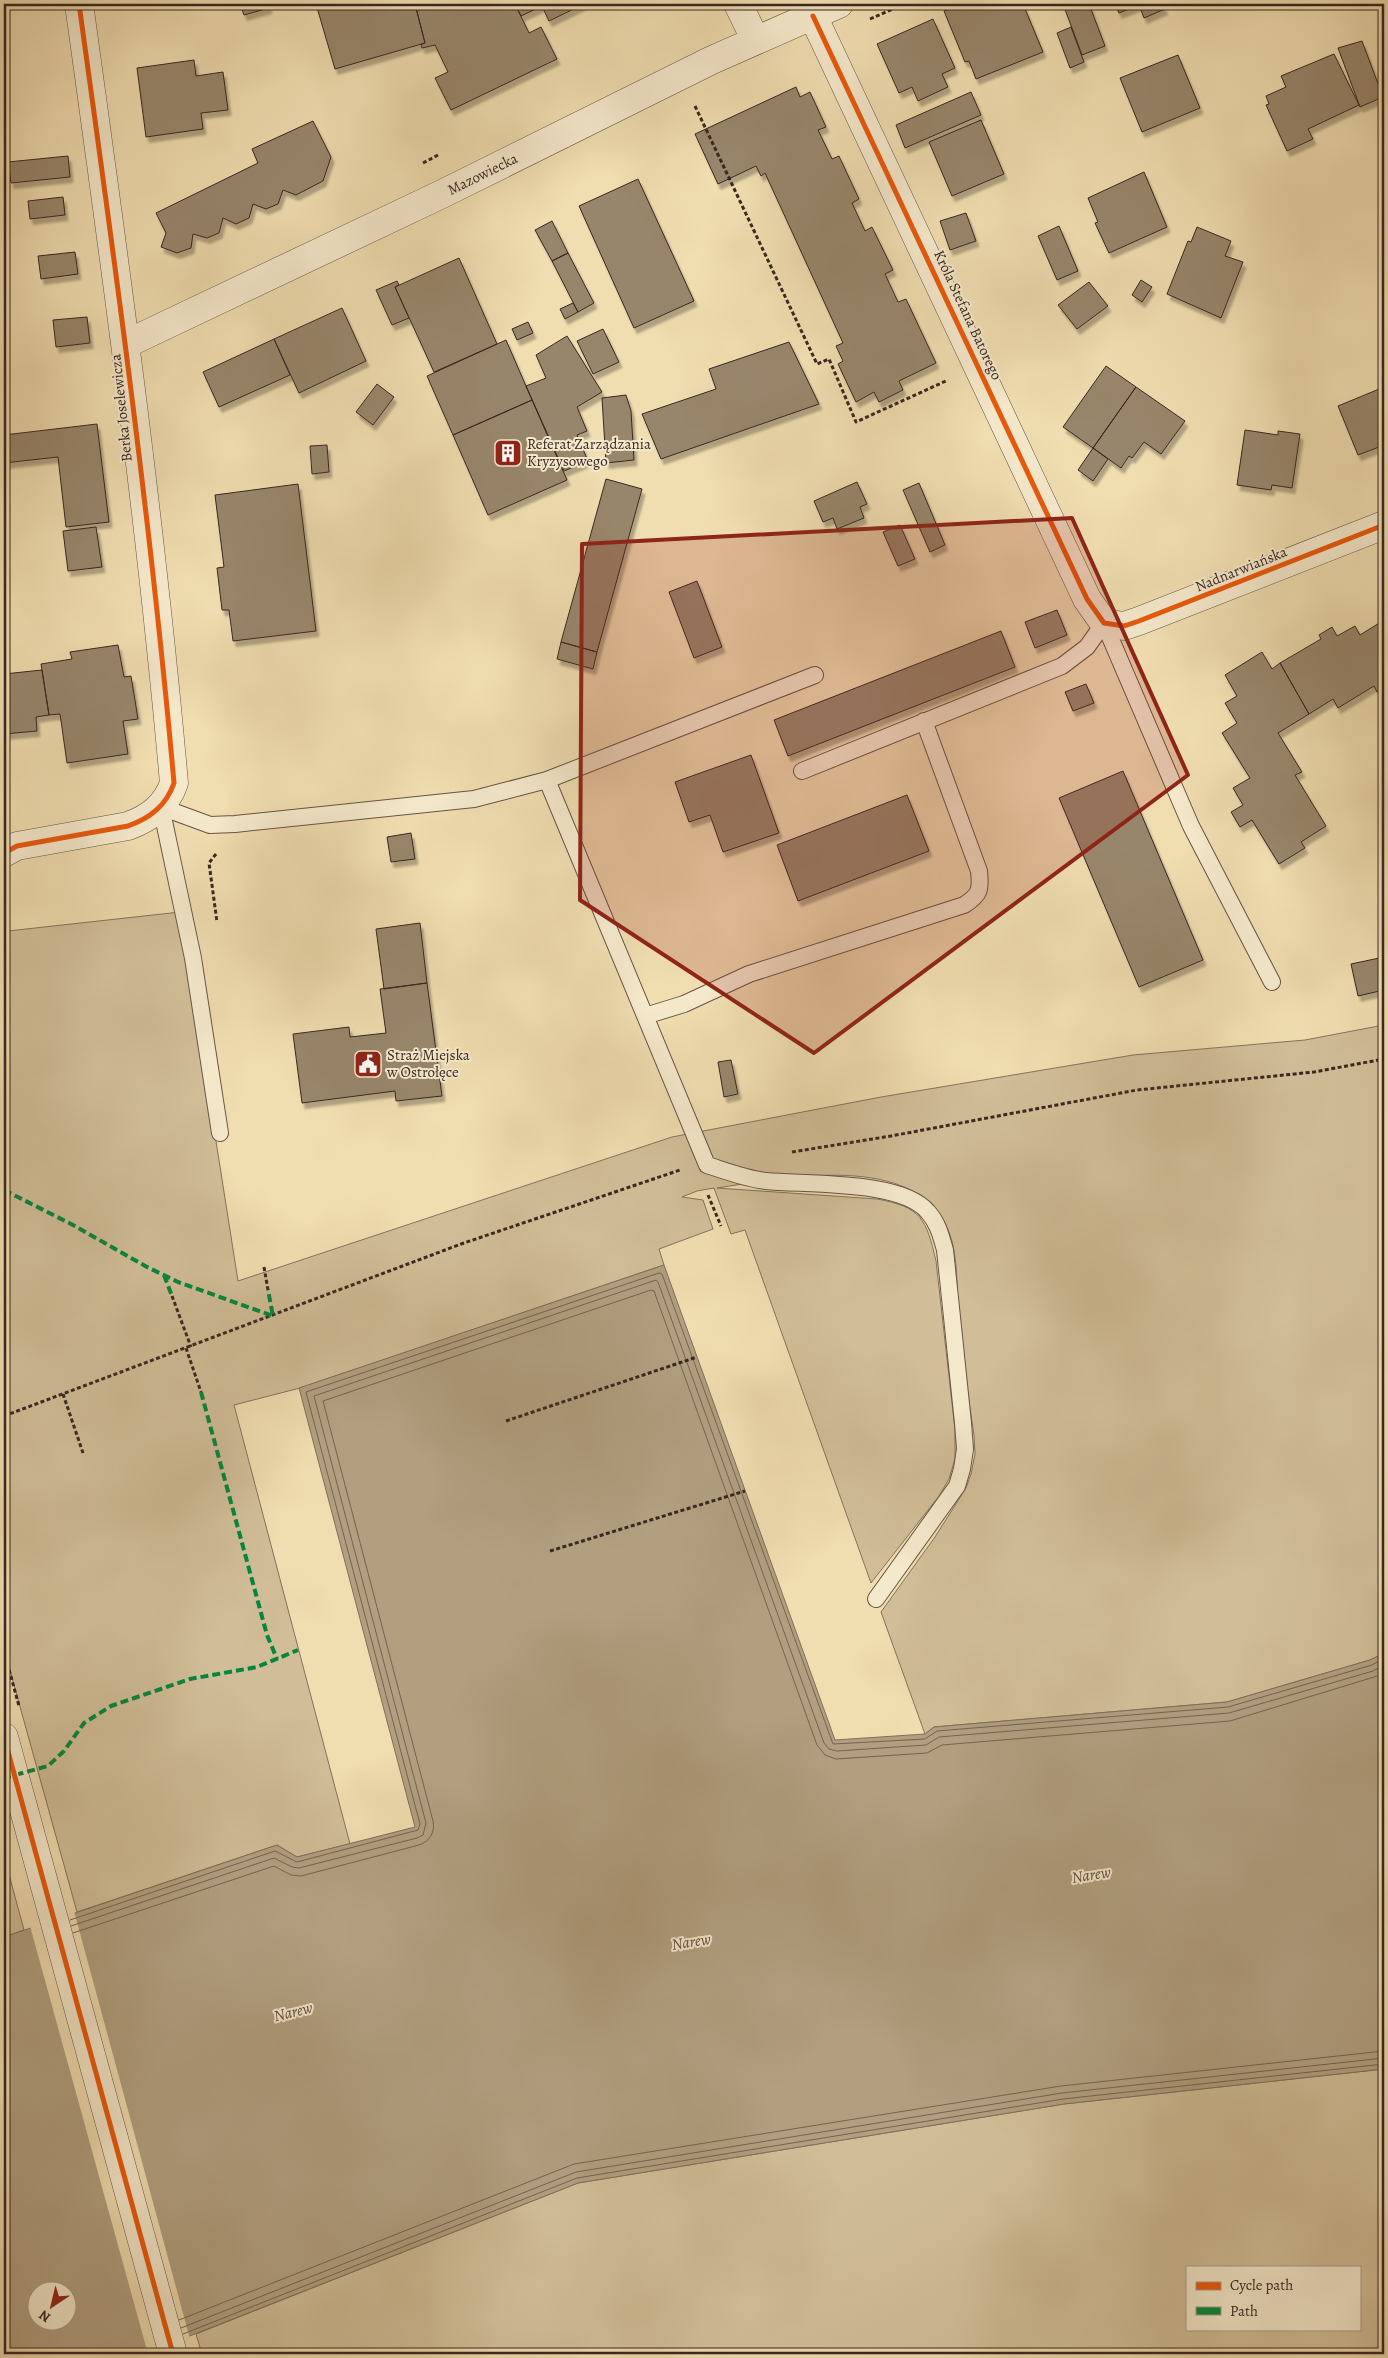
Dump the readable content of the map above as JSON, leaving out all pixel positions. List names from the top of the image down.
{
  "streets": {
    "street": [
      "Mazowiecka",
      "Króla Stefana Batorego",
      "Berka Joselewicza",
      "Nadnarwiańska"
    ]
  },
  "crossings": [
    ["Mazowiecka", "Króla Stefana Batorego"],
    ["Mazowiecka", "Berka Joselewicza"],
    ["Króla Stefana Batorego", "Nadnarwiańska"]
  ],
  "water": ["Narew"],
  "places": {
    "building": ["Referat Zarządzania Kryzysowego"],
    "public building": ["Straż Miejska w Ostrołęce"]
  },
  "legend": ["Cycle path", "Path"],
  "north": "bottom left"
}
